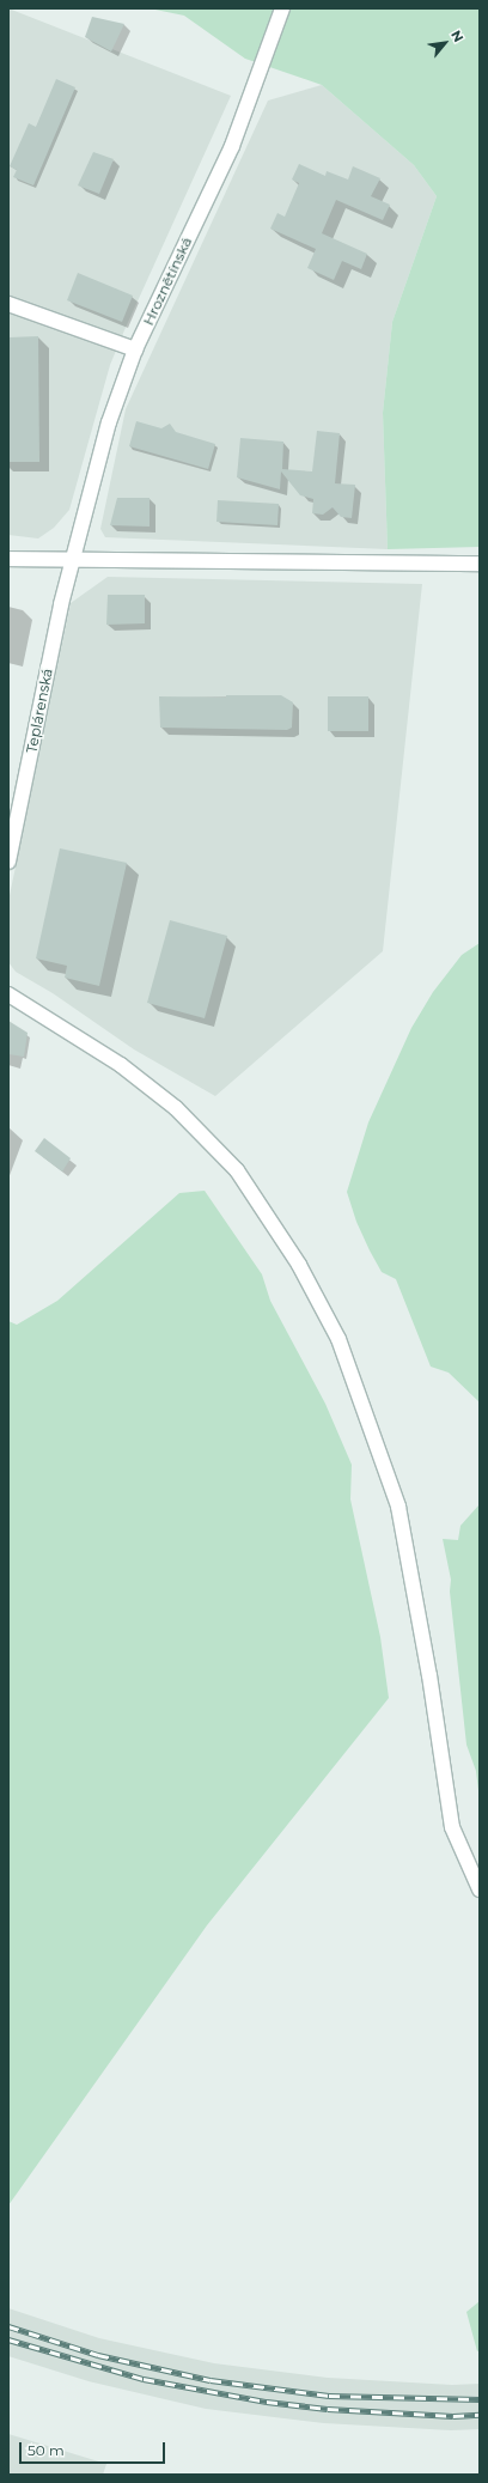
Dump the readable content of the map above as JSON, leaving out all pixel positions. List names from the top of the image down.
{
  "streets": {
    "street": ["Hroznětínská", "Teplárenská"]
  },
  "crossings": [
    ["Hroznětínská", "Teplárenská"]
  ],
  "scale_bar": "50 m",
  "north": "top right"
}
